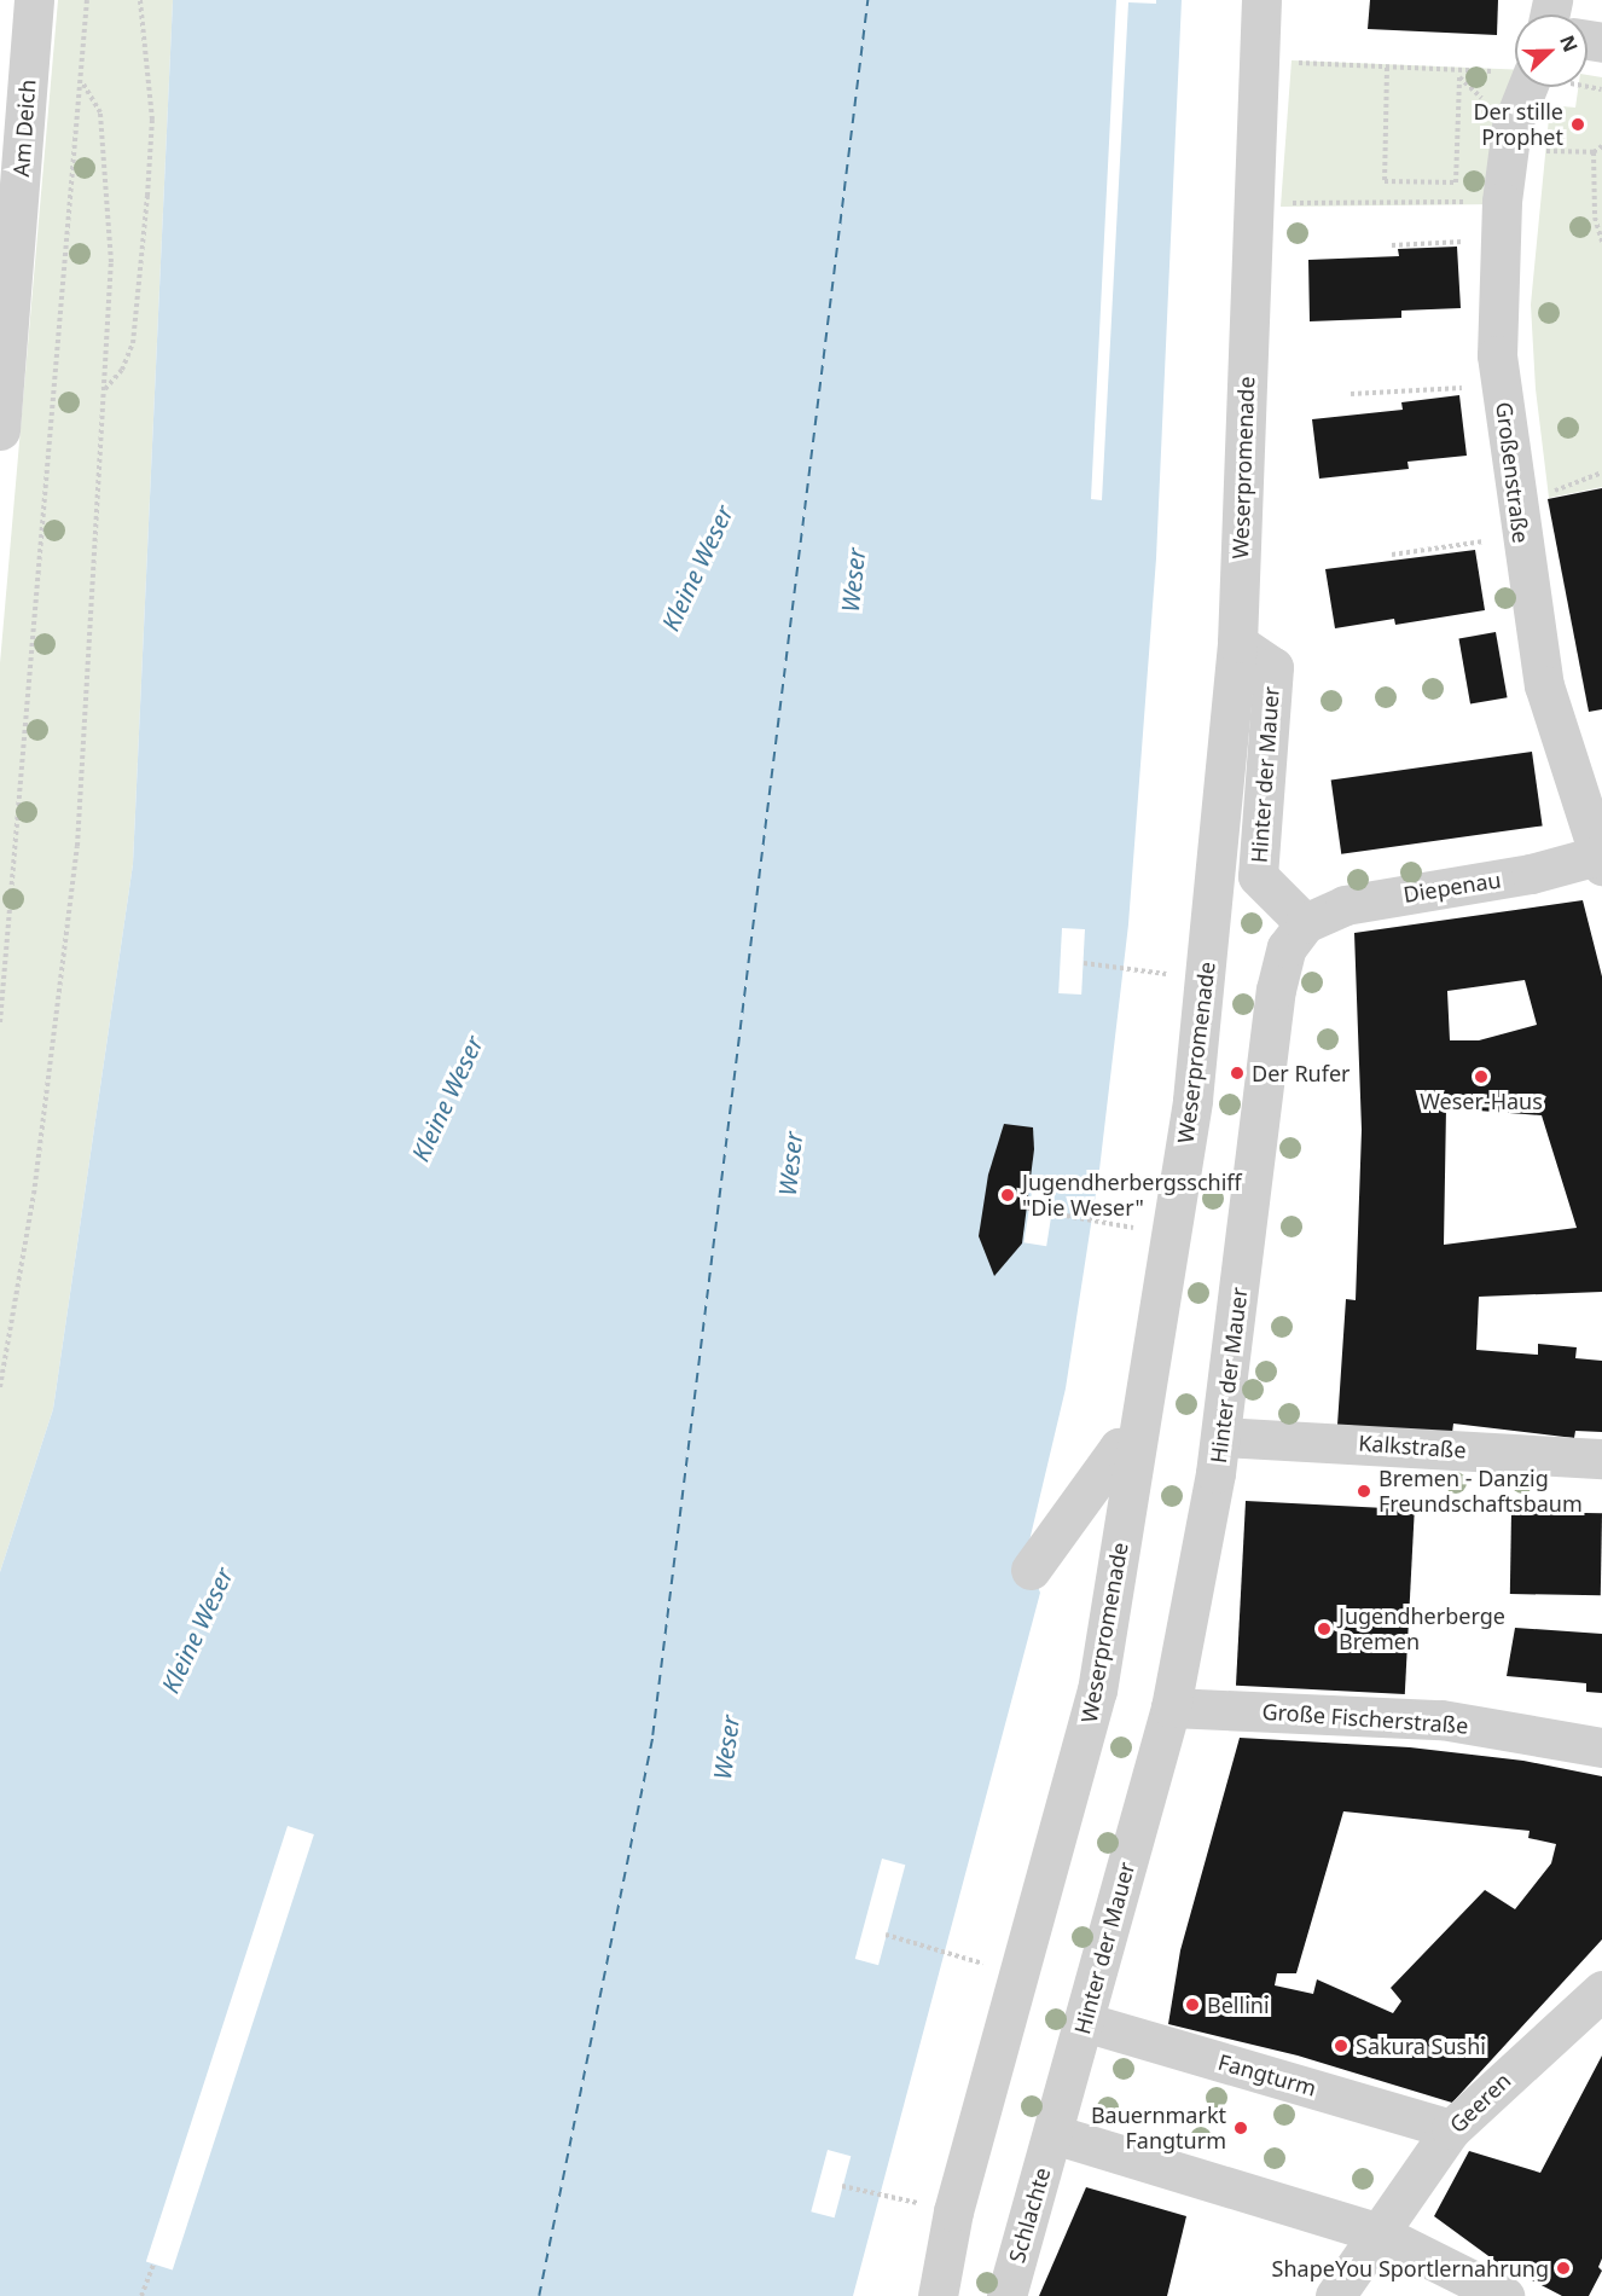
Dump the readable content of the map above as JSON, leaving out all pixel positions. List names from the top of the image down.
{
  "streets": {
    "street": [
      "Am Deich",
      "Weserpromenade",
      "Großenstraße",
      "Hinter der Mauer",
      "Diepenau",
      "Kalkstraße",
      "Große Fischerstraße",
      "Fangturm",
      "Geeren",
      "Schlachte"
    ]
  },
  "crossings": [
    ["Weserpromenade", "Hinter der Mauer"],
    ["Großenstraße", "Diepenau"],
    ["Hinter der Mauer", "Diepenau"],
    ["Hinter der Mauer", "Kalkstraße"],
    ["Hinter der Mauer", "Große Fischerstraße"],
    ["Hinter der Mauer", "Fangturm"],
    ["Hinter der Mauer", "Schlachte"],
    ["Fangturm", "Geeren"]
  ],
  "water": ["Kleine Weser", "Weser"],
  "places": [
    "Der stille Prophet",
    "Der Rufer",
    "Weser-Haus",
    "Jugendherbergsschiff \"Die Weser\"",
    "Bremen - Danzig Freundschaftsbaum",
    "Jugendherberge Bremen",
    "Bellini",
    "Sakura Sushi",
    "Bauernmarkt Fangturm",
    "ShapeYou Sportlernahrung"
  ],
  "north": "right"
}
